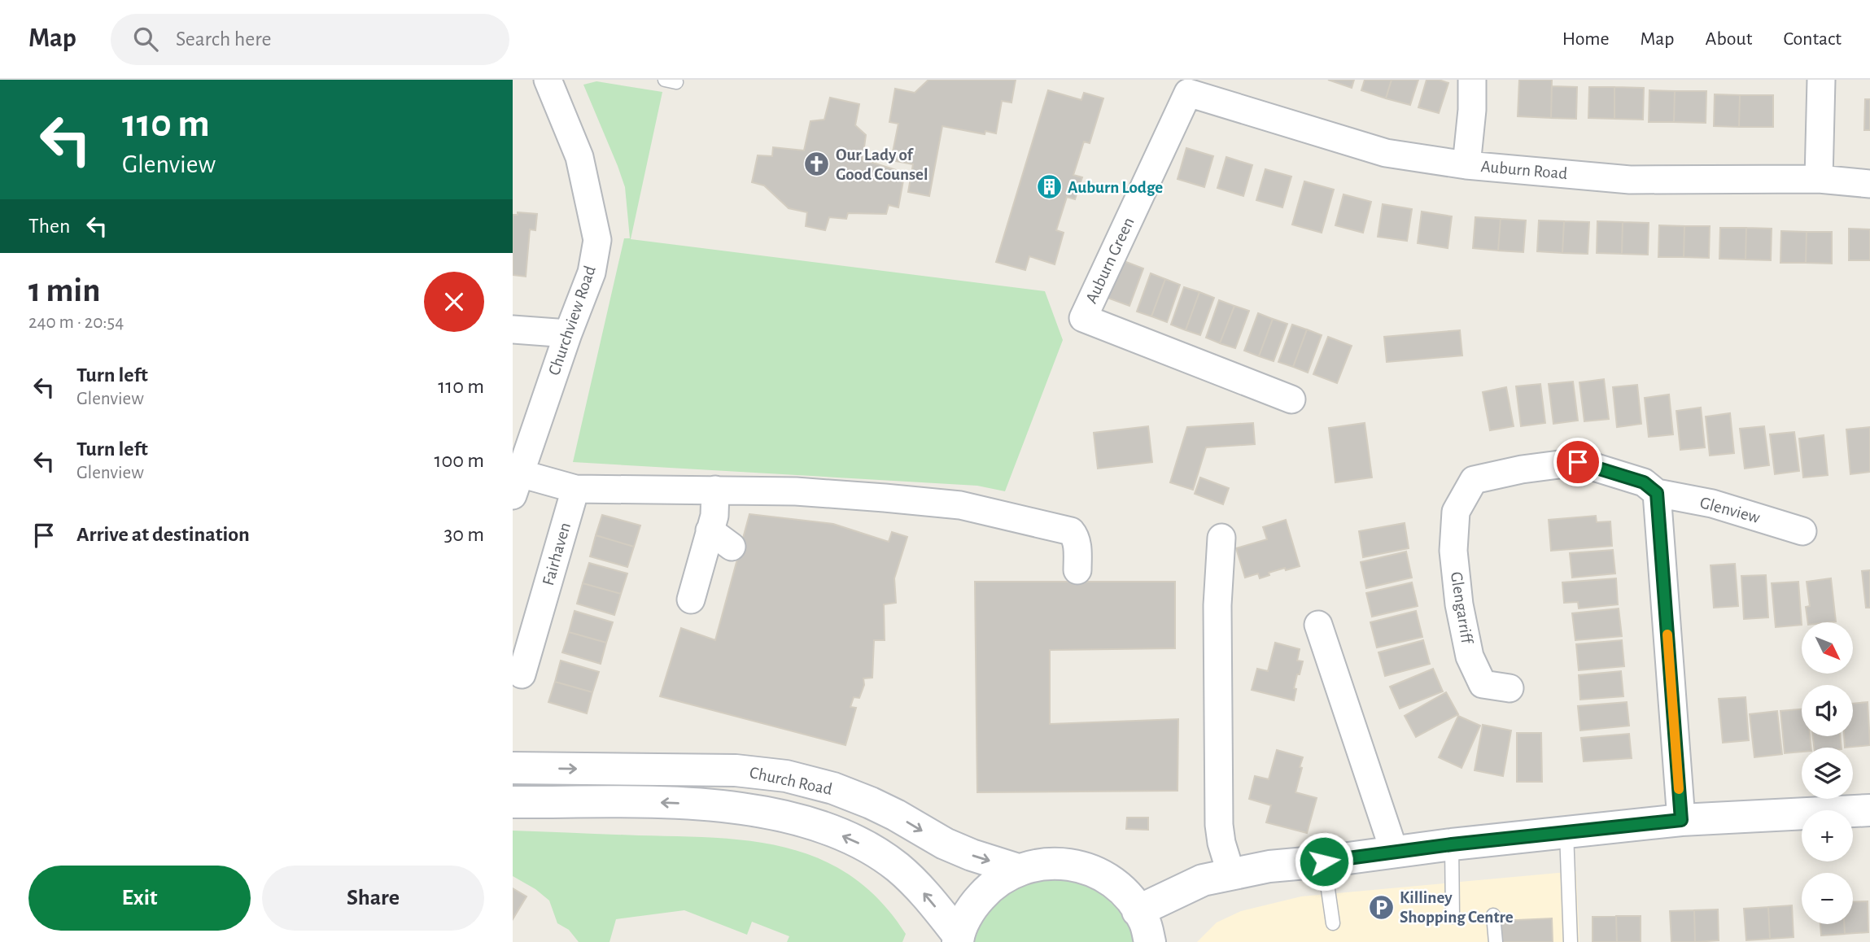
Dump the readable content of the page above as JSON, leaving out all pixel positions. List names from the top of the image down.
{
  "streets": {
    "main road": ["Church Road"],
    "street": [
      "Auburn Road",
      "Auburn Green",
      "Churchview Road",
      "Glenview",
      "Fairhaven",
      "Glengarriff"
    ]
  },
  "crossings": [
    ["Auburn Road", "Auburn Green"],
    ["Glenview", "Glengarriff"]
  ],
  "places": {
    "church": ["Our Lady of Good Counsel"],
    "building": ["Auburn Lodge"],
    "parking": ["Killiney Shopping Centre"]
  },
  "north": "bottom right",
  "page": {
    "header": "Map",
    "search": "Search here",
    "nav": [
      "Home",
      "Map",
      "About",
      "Contact"
    ],
    "turn": ["110 m", "Glenview"],
    "then": "Then",
    "heading": ["1 min", "240 m · 20:54"],
    "list": [
      {
        "name": "Turn left",
        "note": "Glenview",
        "value": "110 m"
      },
      {
        "name": "Turn left",
        "note": "Glenview",
        "value": "100 m"
      },
      {
        "name": "Arrive at destination",
        "value": "30 m"
      }
    ],
    "map_buttons": ["+", "−"],
    "buttons": ["Exit", "Share"]
  }
}
